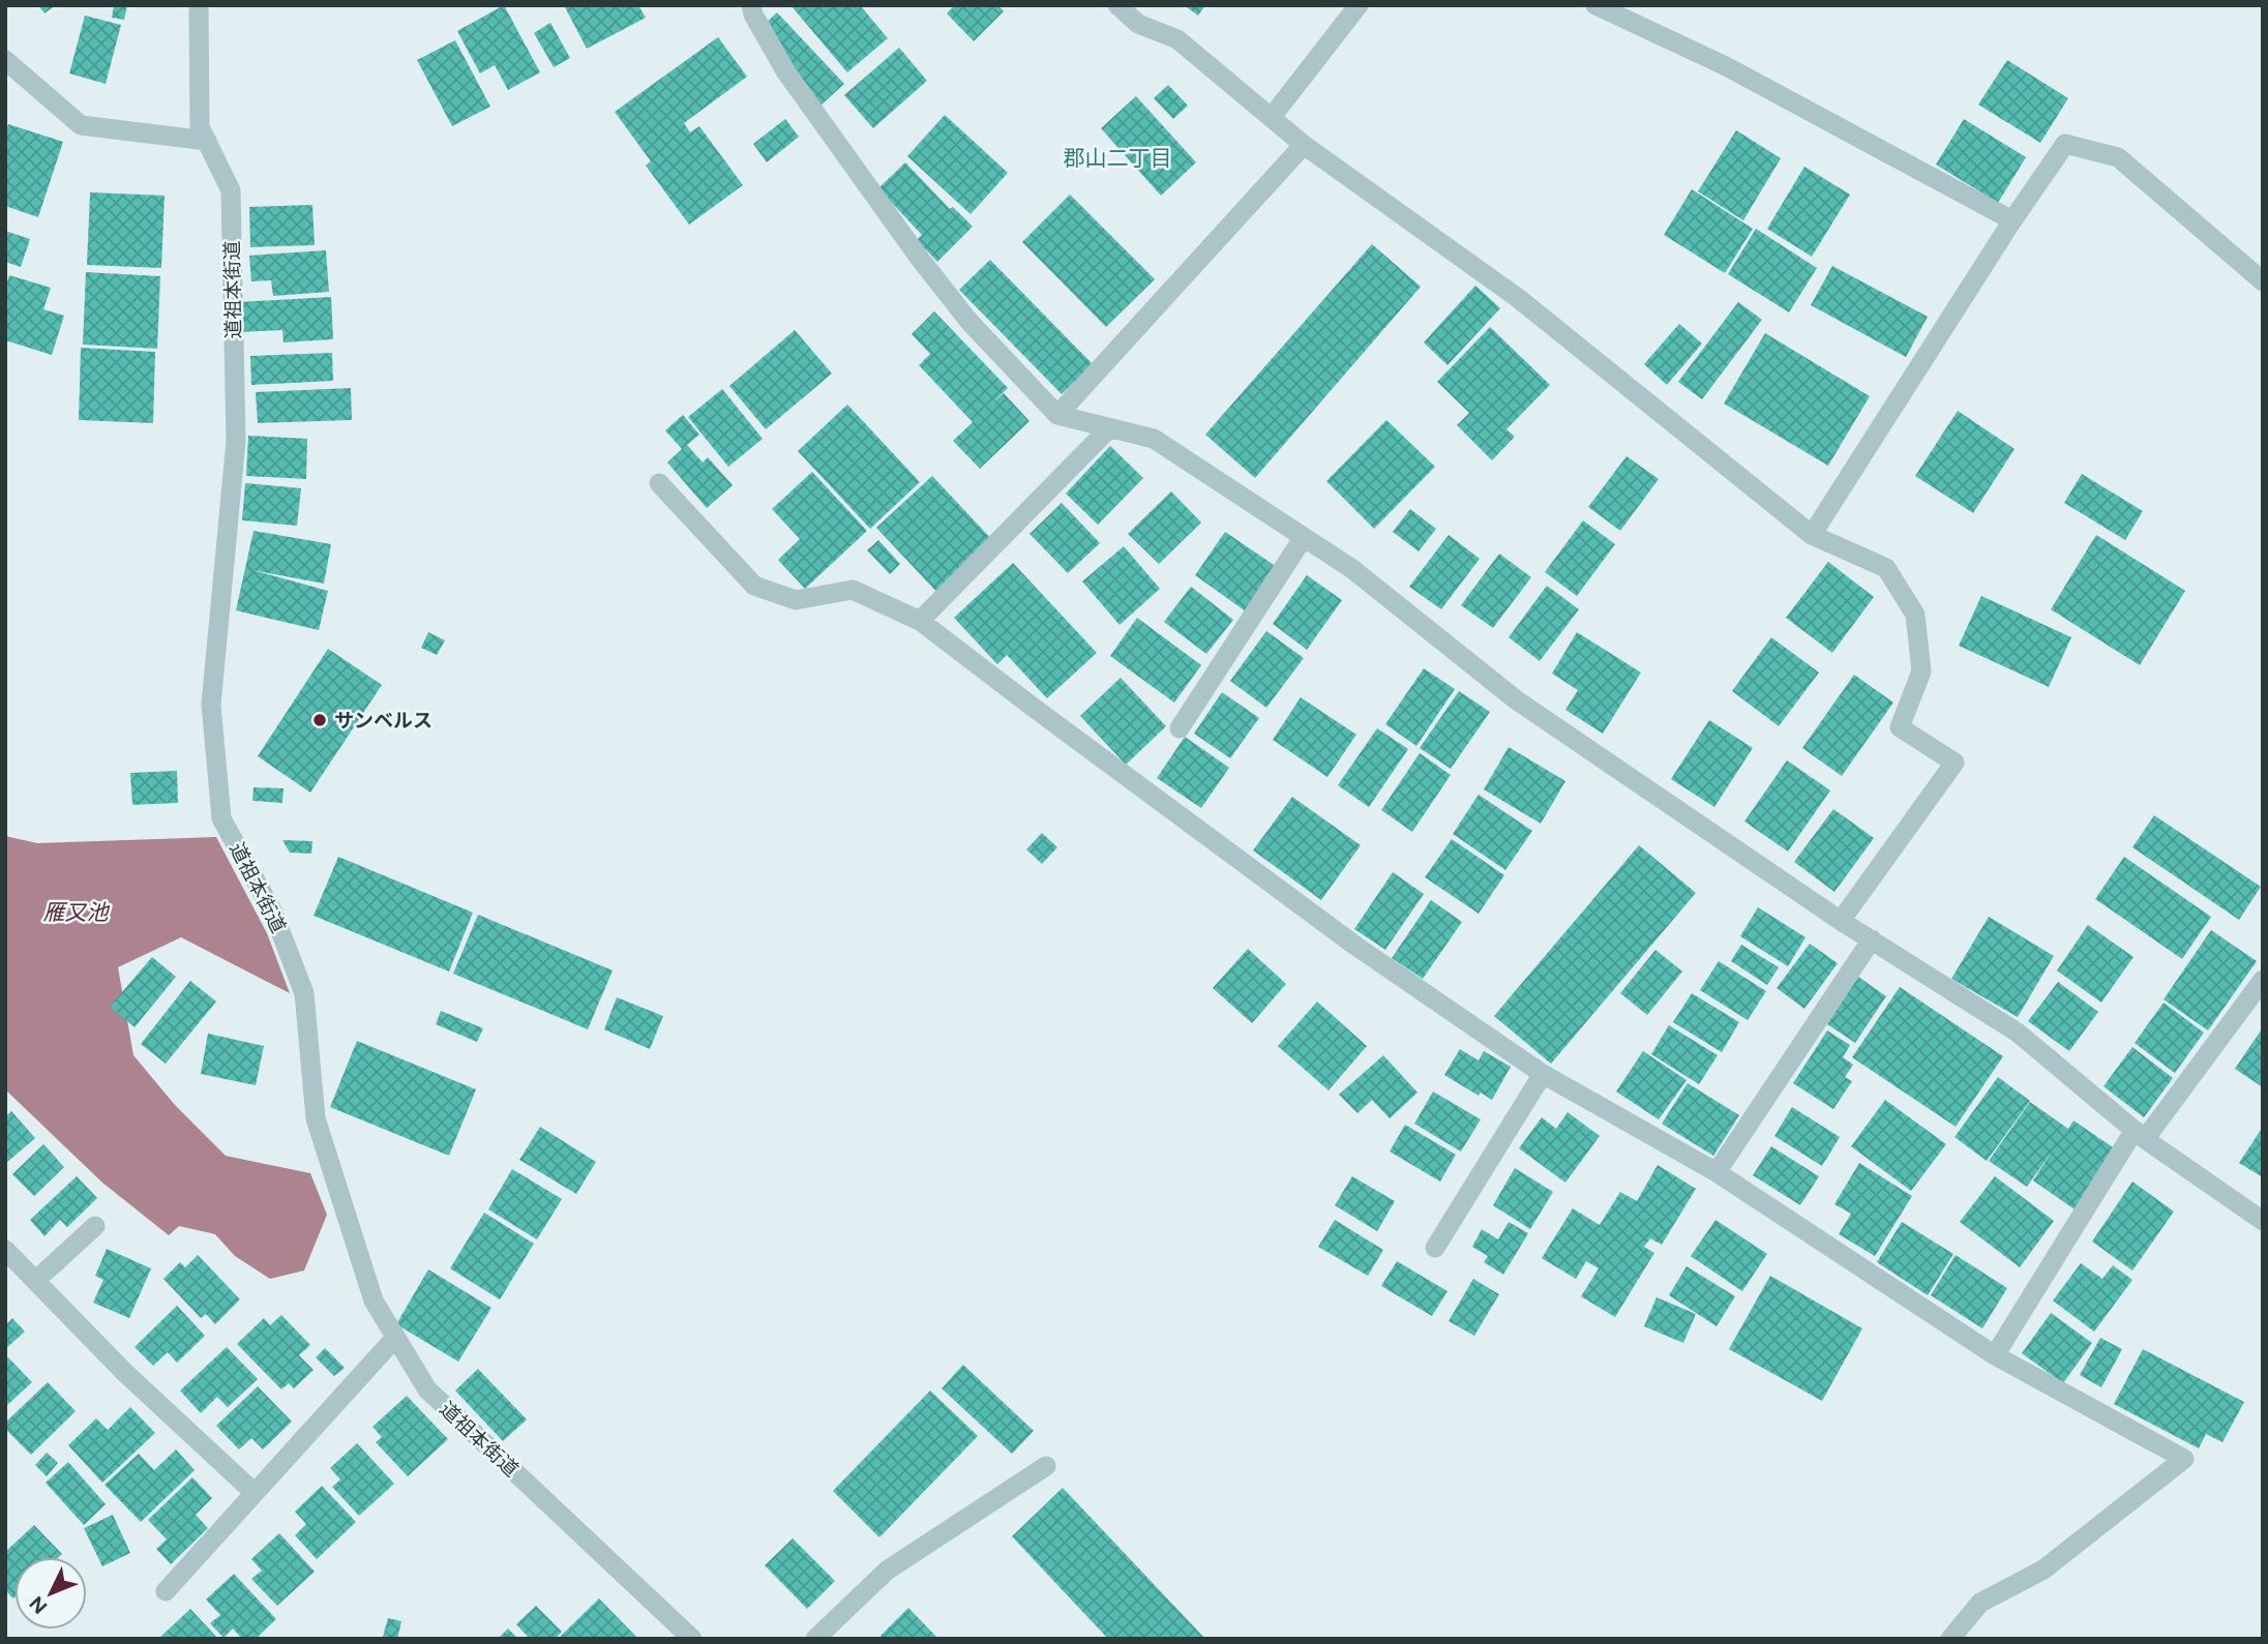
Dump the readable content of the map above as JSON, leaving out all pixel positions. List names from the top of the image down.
{
  "streets": {
    "street": ["道祖本街道"]
  },
  "districts": ["郡山二丁目"],
  "water": ["雁又池"],
  "places": ["サンベルス"],
  "north": "bottom left"
}
